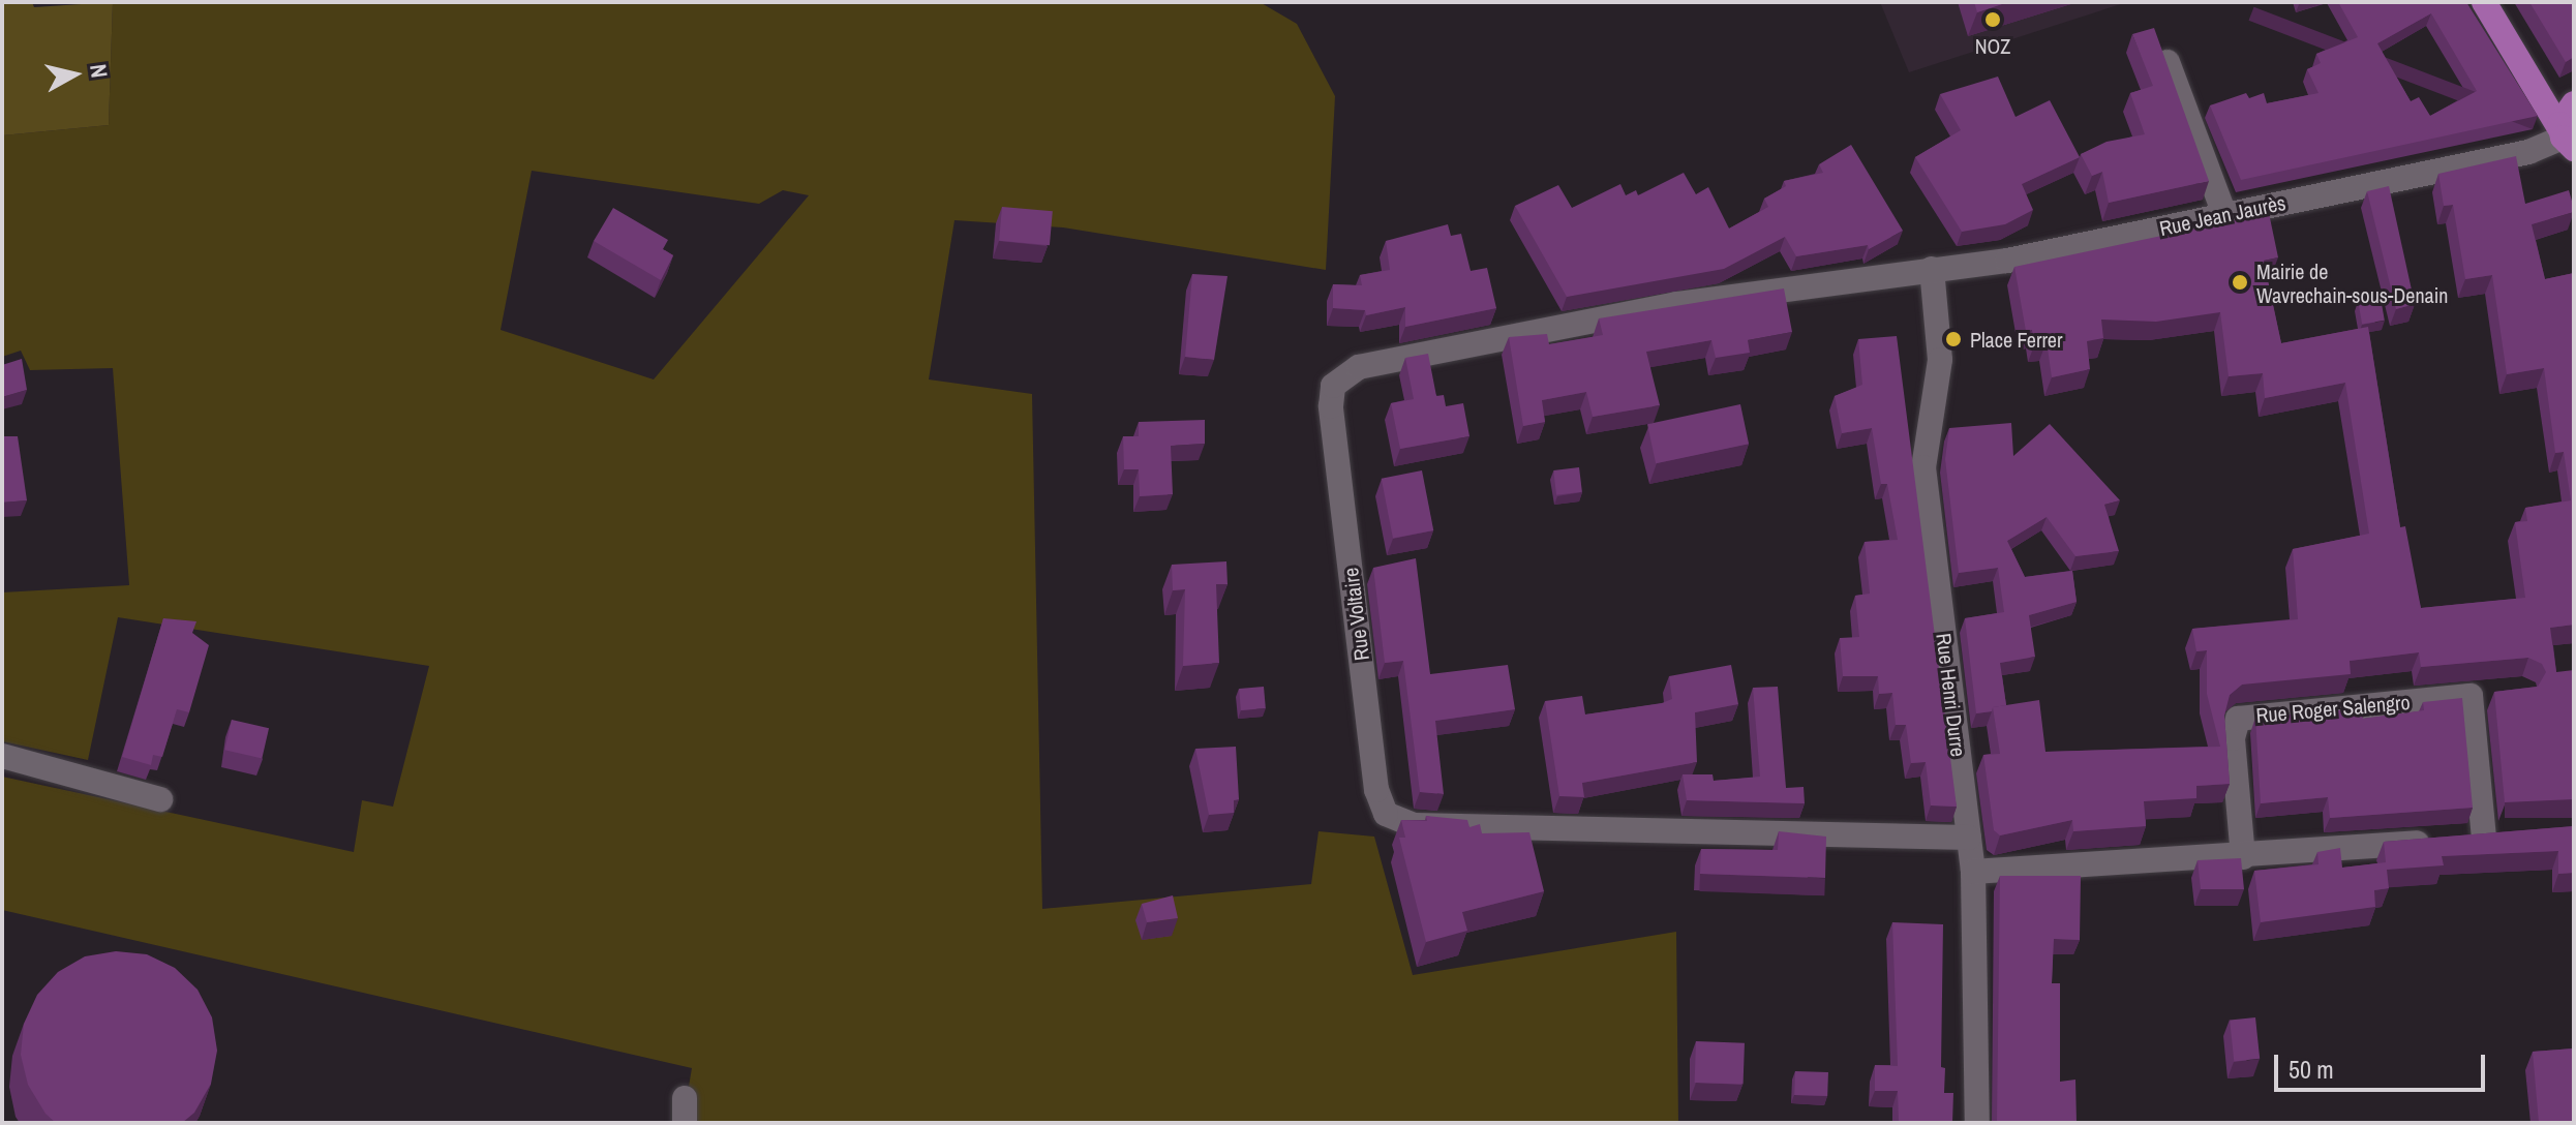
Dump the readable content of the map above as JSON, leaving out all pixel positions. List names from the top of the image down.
{
  "streets": {
    "street": [
      "Rue Jean Jaurès",
      "Rue Voltaire",
      "Rue Henri Durre",
      "Rue Roger Salengro"
    ]
  },
  "crossings": [
    ["Rue Jean Jaurès", "Rue Voltaire"],
    ["Rue Jean Jaurès", "Rue Henri Durre"],
    ["Rue Voltaire", "Rue Henri Durre"]
  ],
  "places": ["NOZ", "Mairie de Wavrechain-sous-Denain", "Place Ferrer"],
  "scale_bar": "50 m",
  "north": "right"
}
